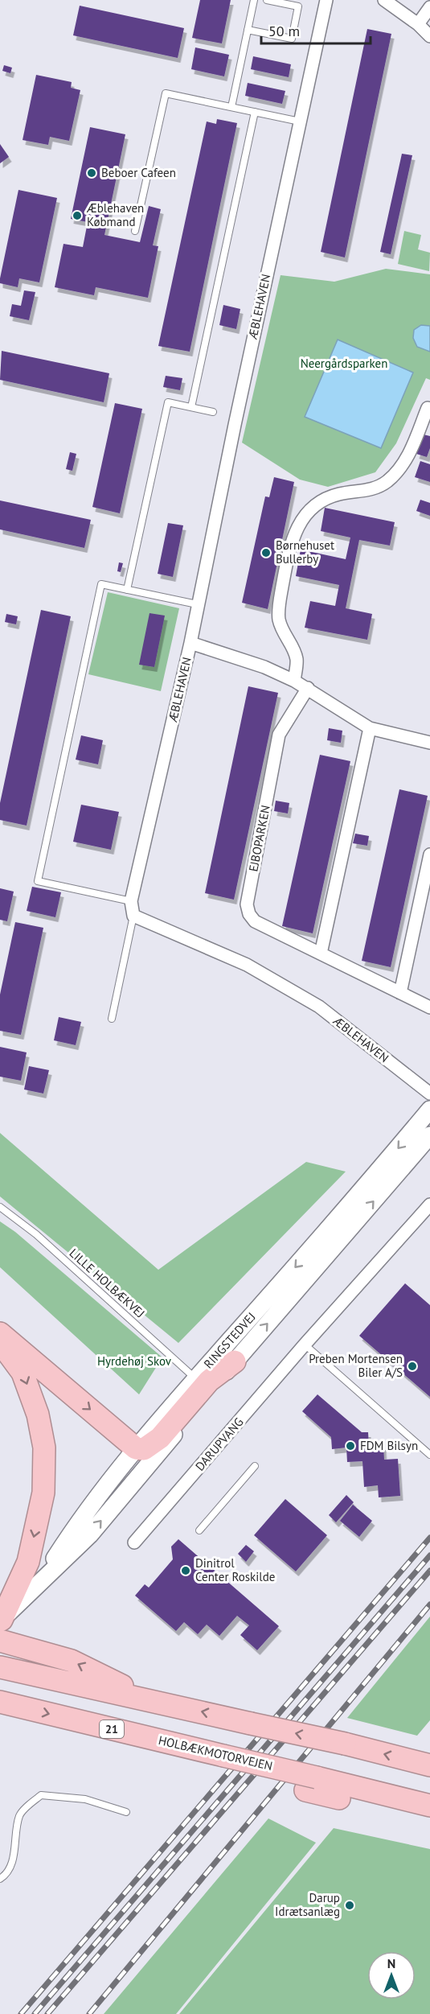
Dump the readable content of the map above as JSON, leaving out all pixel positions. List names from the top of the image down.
{
  "streets": {
    "highway": ["21", "HOLBÆKMOTORVEJEN"],
    "street": [
      "ÆBLEHAVEN",
      "EJBOPARKEN",
      "RINGSTEDVEJ",
      "DARUPVANG"
    ],
    "lane": ["LILLE HOLBÆKVEJ"]
  },
  "crossings": [
    ["LILLE HOLBÆKVEJ", "RINGSTEDVEJ"]
  ],
  "parks": ["Neergårdsparken", "Hyrdehøj Skov"],
  "places": [
    "Beboer Cafeen",
    "Æblehaven Købmand",
    "Børnehuset Bullerby",
    "Preben Mortensen Biler A/S",
    "FDM Bilsyn",
    "Dinitrol Center Roskilde",
    "Darup Idrætsanlæg"
  ],
  "scale_bar": "50 m",
  "north": "top"
}
